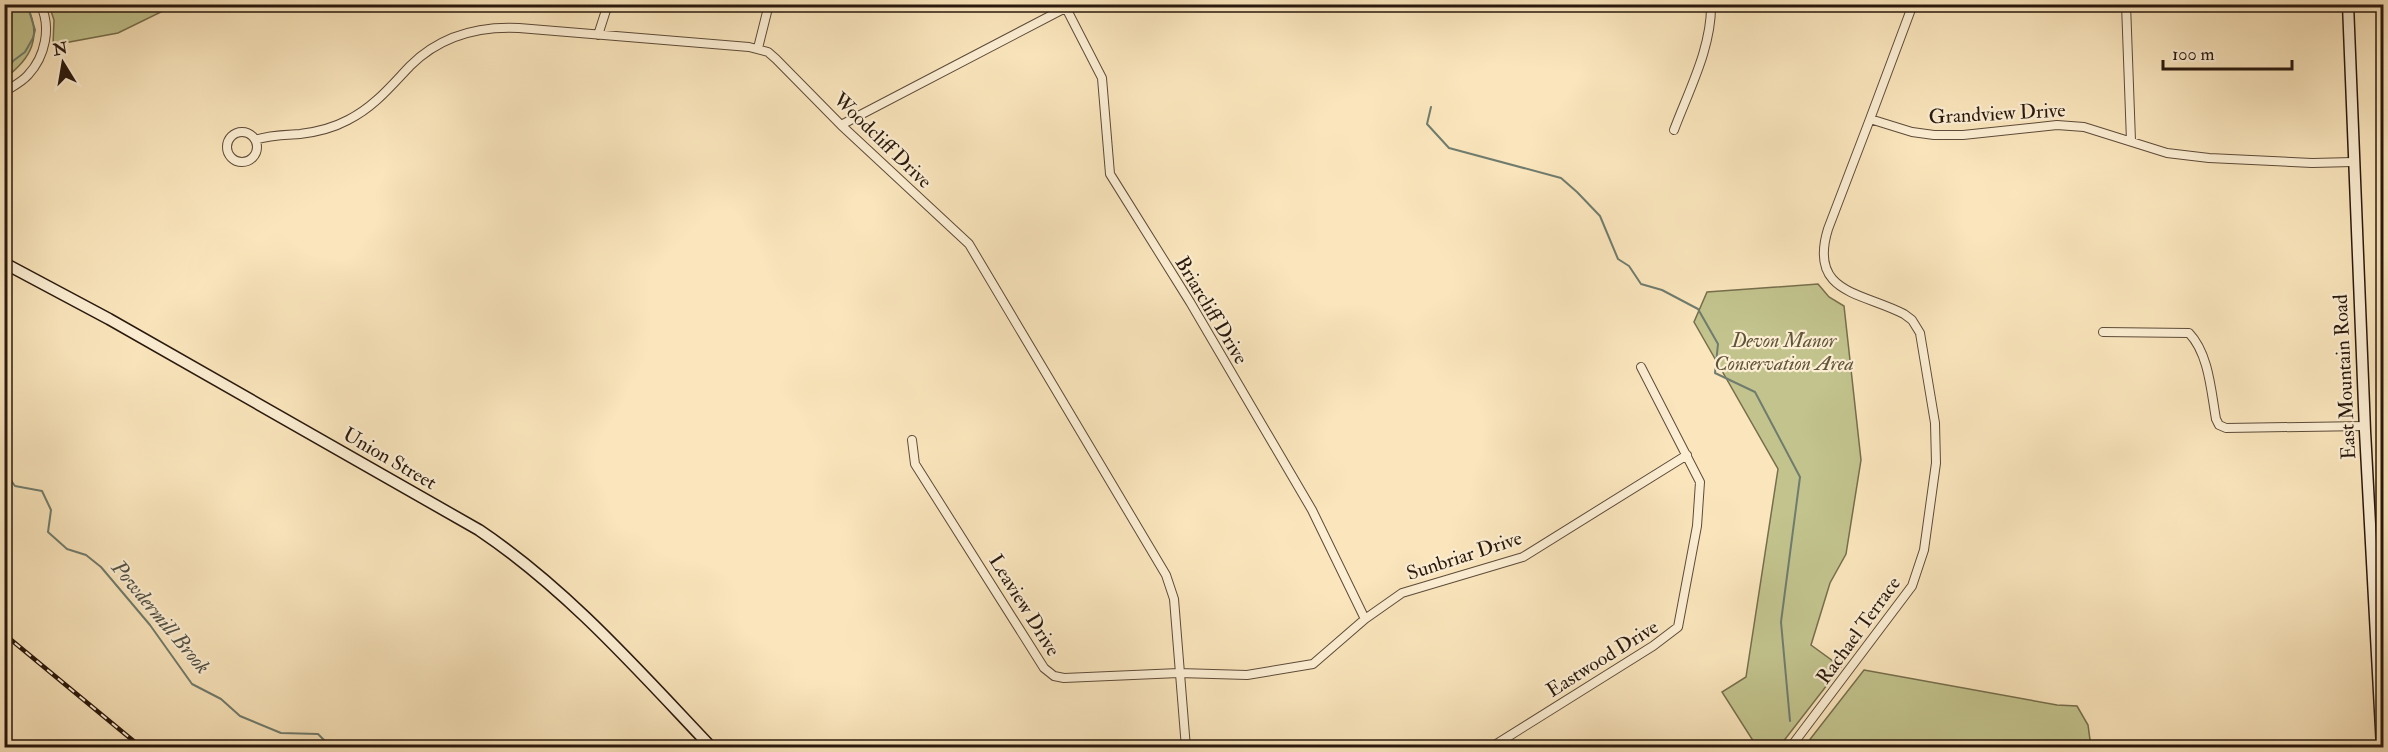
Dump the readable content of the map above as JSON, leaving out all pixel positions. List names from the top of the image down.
{
  "streets": {
    "main road": ["East Mountain Road", "Union Street"],
    "street": [
      "Grandview Drive",
      "Woodcliff Drive",
      "Briarcliff Drive",
      "Sunbriar Drive",
      "Leaview Drive",
      "Rachael Terrace",
      "Eastwood Drive"
    ]
  },
  "crossings": [
    ["Grandview Drive", "East Mountain Road"],
    ["Grandview Drive", "Rachael Terrace"],
    ["Woodcliff Drive", "Sunbriar Drive"],
    ["Woodcliff Drive", "Leaview Drive"],
    ["Briarcliff Drive", "Sunbriar Drive"],
    ["Sunbriar Drive", "Leaview Drive"],
    ["Sunbriar Drive", "Eastwood Drive"]
  ],
  "water": ["Powdermill Brook"],
  "parks": ["Devon Manor Conservation Area"],
  "scale_bar": "100 m",
  "north": "top"
}
